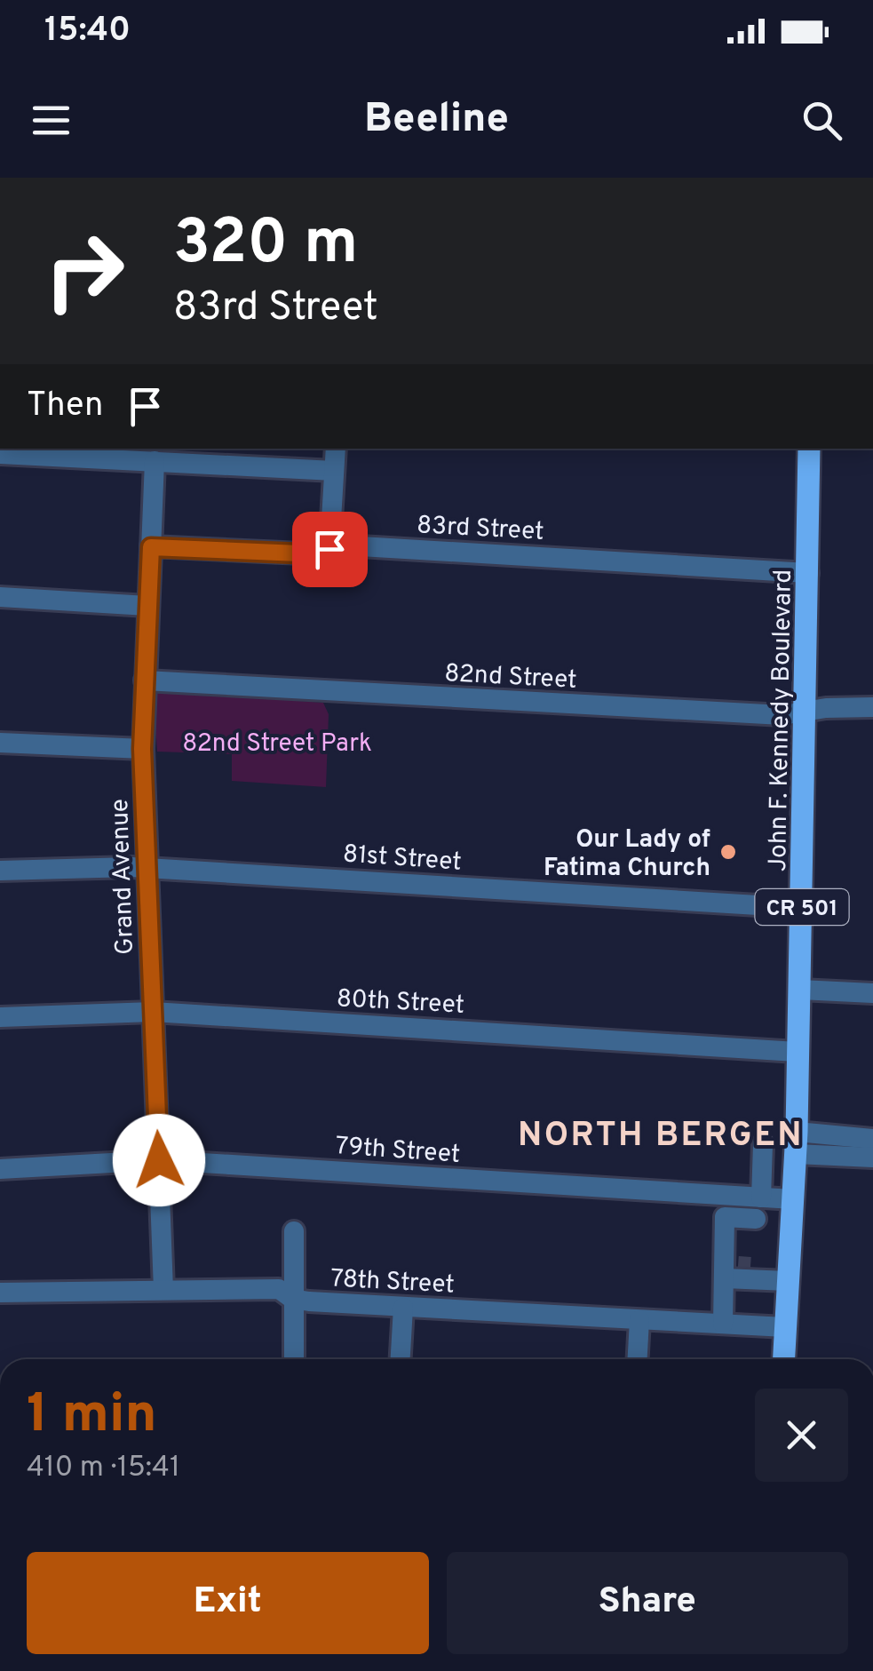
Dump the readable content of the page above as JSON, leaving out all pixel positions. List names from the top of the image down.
{
  "streets": {
    "main road": ["John F. Kennedy Boulevard", "CR 501"],
    "street": [
      "83rd Street",
      "82nd Street",
      "81st Street",
      "Grand Avenue",
      "80th Street",
      "79th Street",
      "78th Street"
    ]
  },
  "crossings": [
    ["83rd Street", "John F. Kennedy Boulevard"],
    ["83rd Street", "Grand Avenue"],
    ["82nd Street", "John F. Kennedy Boulevard"],
    ["82nd Street", "Grand Avenue"],
    ["John F. Kennedy Boulevard", "81st Street"],
    ["John F. Kennedy Boulevard", "80th Street"],
    ["John F. Kennedy Boulevard", "79th Street"],
    ["John F. Kennedy Boulevard", "78th Street"],
    ["81st Street", "Grand Avenue"],
    ["Grand Avenue", "80th Street"],
    ["Grand Avenue", "79th Street"],
    ["Grand Avenue", "78th Street"]
  ],
  "districts": ["NORTH BERGEN"],
  "parks": ["82nd Street Park"],
  "places": ["Our Lady of Fatima Church"],
  "page": {
    "status": "15:40",
    "header": "Beeline",
    "turn": ["320 m", "83rd Street"],
    "then": "Then",
    "heading": ["1 min", "410 m · 15:41"],
    "buttons": ["Exit", "Share"]
  }
}
